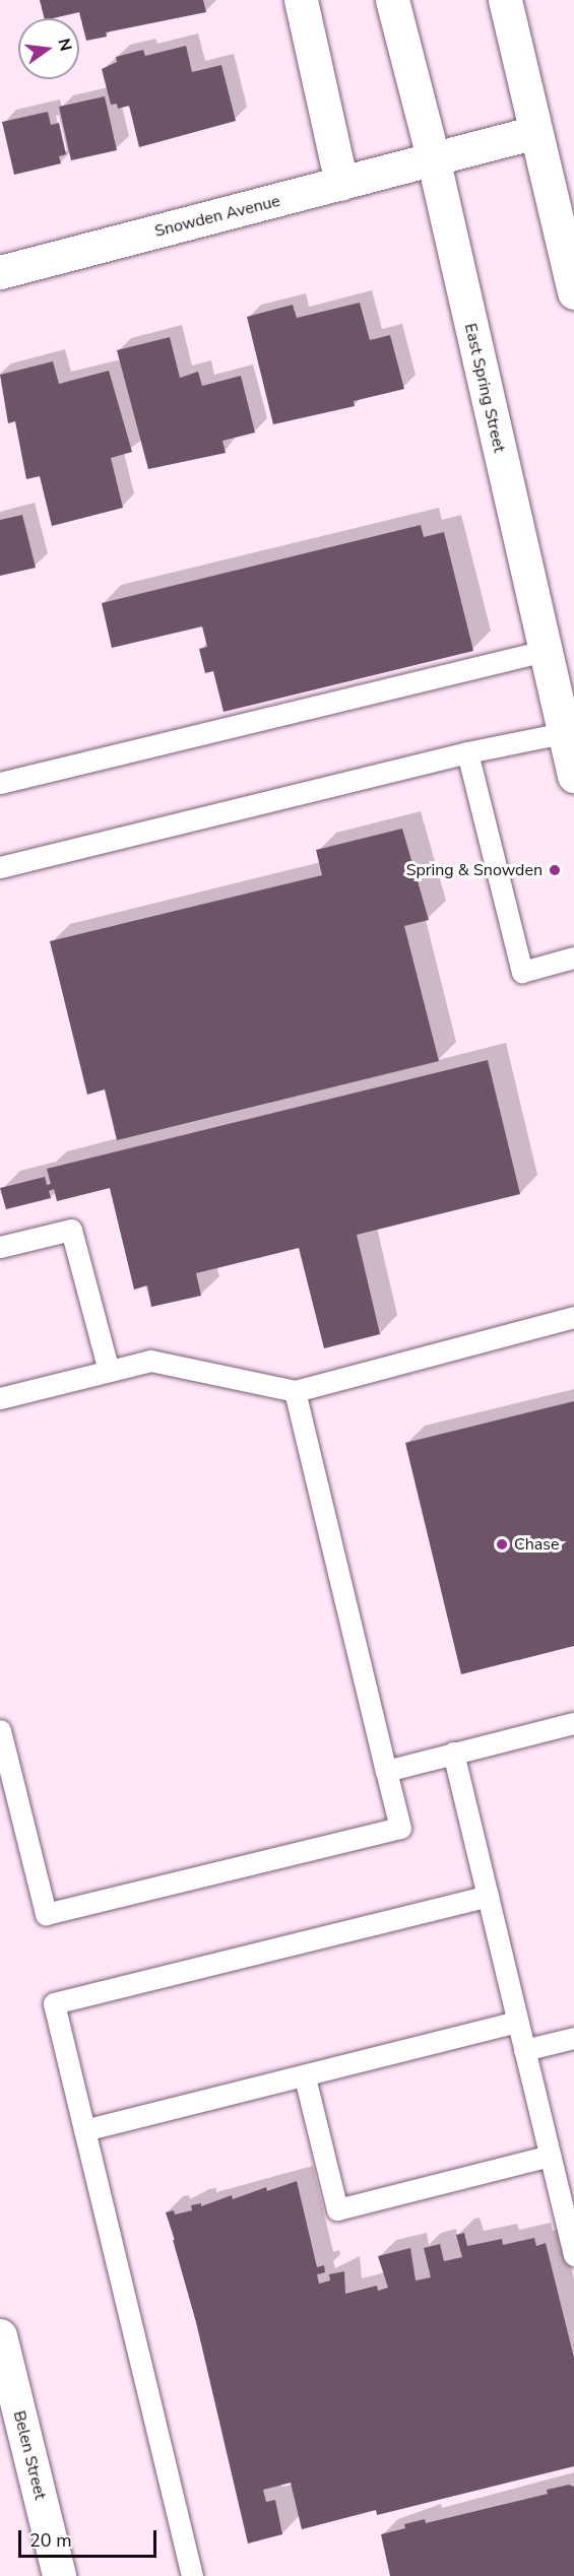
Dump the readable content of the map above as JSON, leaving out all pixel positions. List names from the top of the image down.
{
  "streets": {
    "main road": ["Snowden Avenue", "East Spring Street", "Belen Street"]
  },
  "crossings": [
    ["Snowden Avenue", "East Spring Street"]
  ],
  "places": ["Spring & Snowden", "Chase"],
  "scale_bar": "20 m",
  "north": "right"
}
